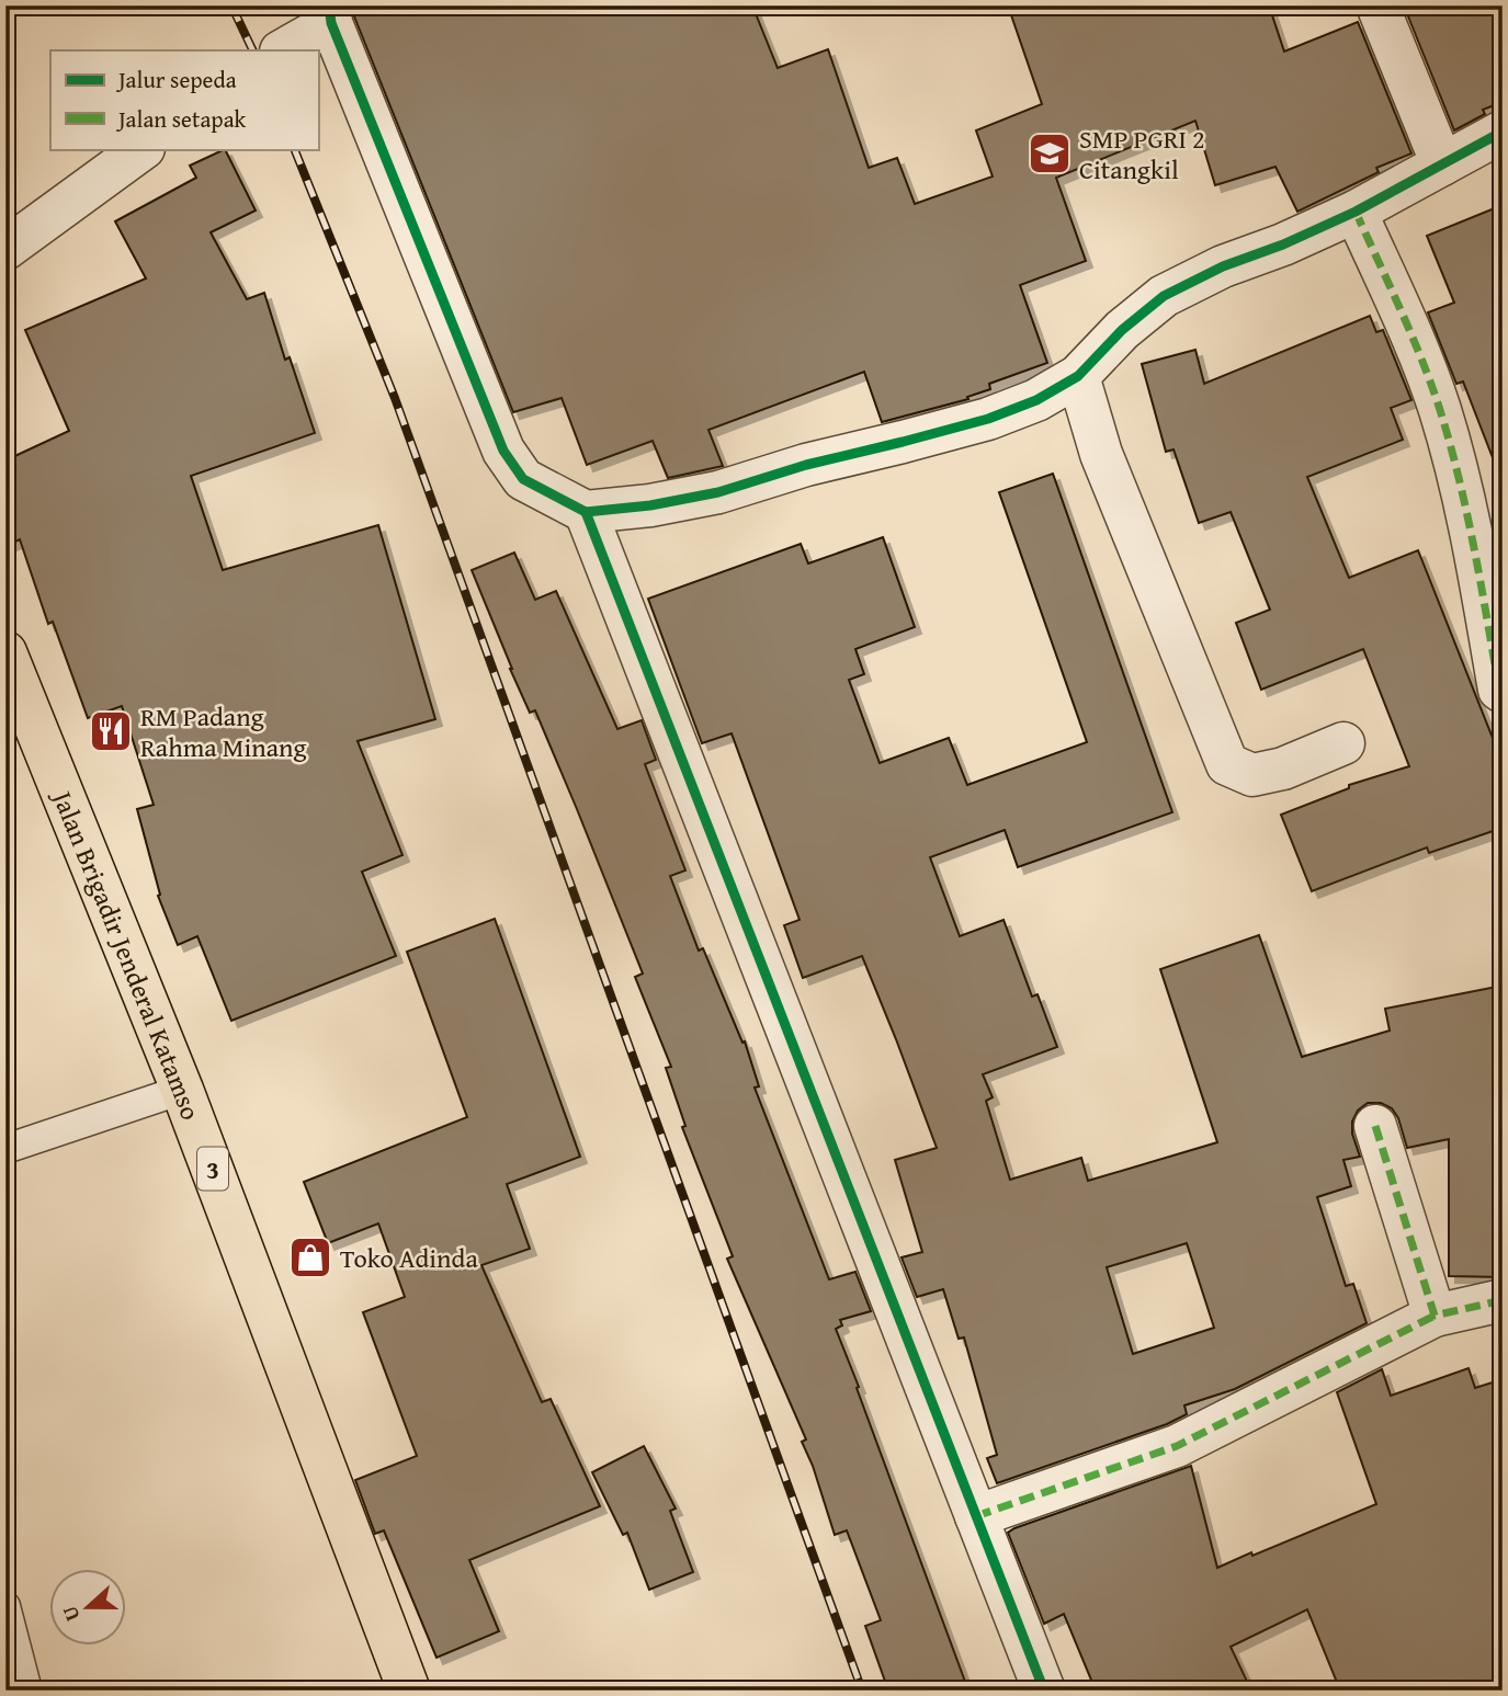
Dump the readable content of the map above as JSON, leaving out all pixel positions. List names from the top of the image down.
{
  "streets": {
    "highway": ["Jalan Brigadir Jenderal Katamso", "3"]
  },
  "places": {
    "school or university": ["SMP PGRI 2 Citangkil"],
    "restaurant": ["RM Padang Rahma Minang"],
    "shop": ["Toko Adinda"]
  },
  "legend": ["Jalur sepeda", "Jalan setapak"],
  "north": "left"
}
